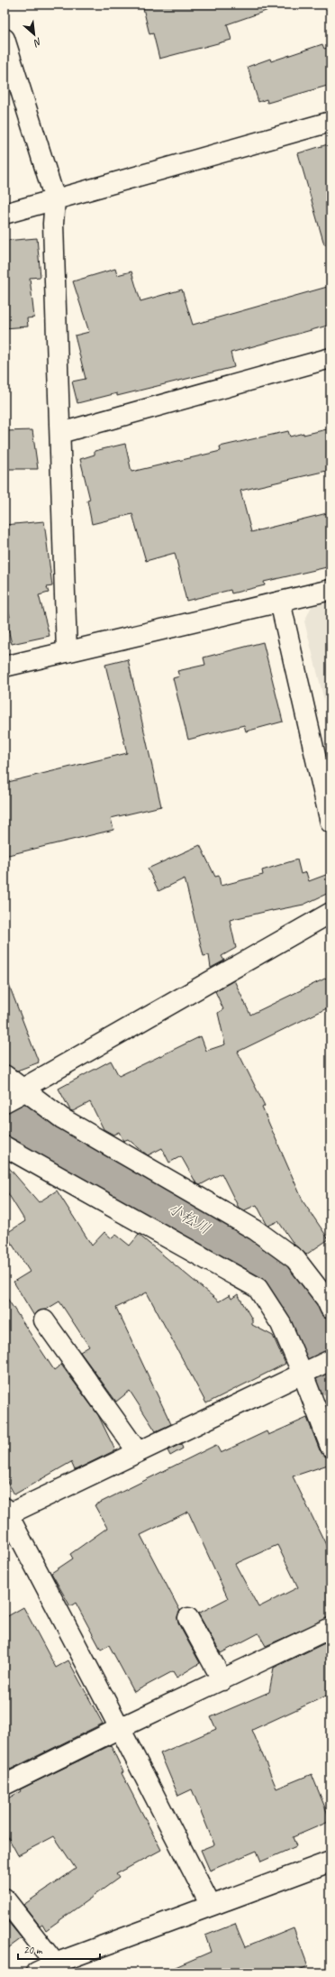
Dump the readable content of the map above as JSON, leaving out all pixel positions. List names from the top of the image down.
{
  "water": ["小松川"],
  "scale_bar": "20 m",
  "north": "bottom right"
}
